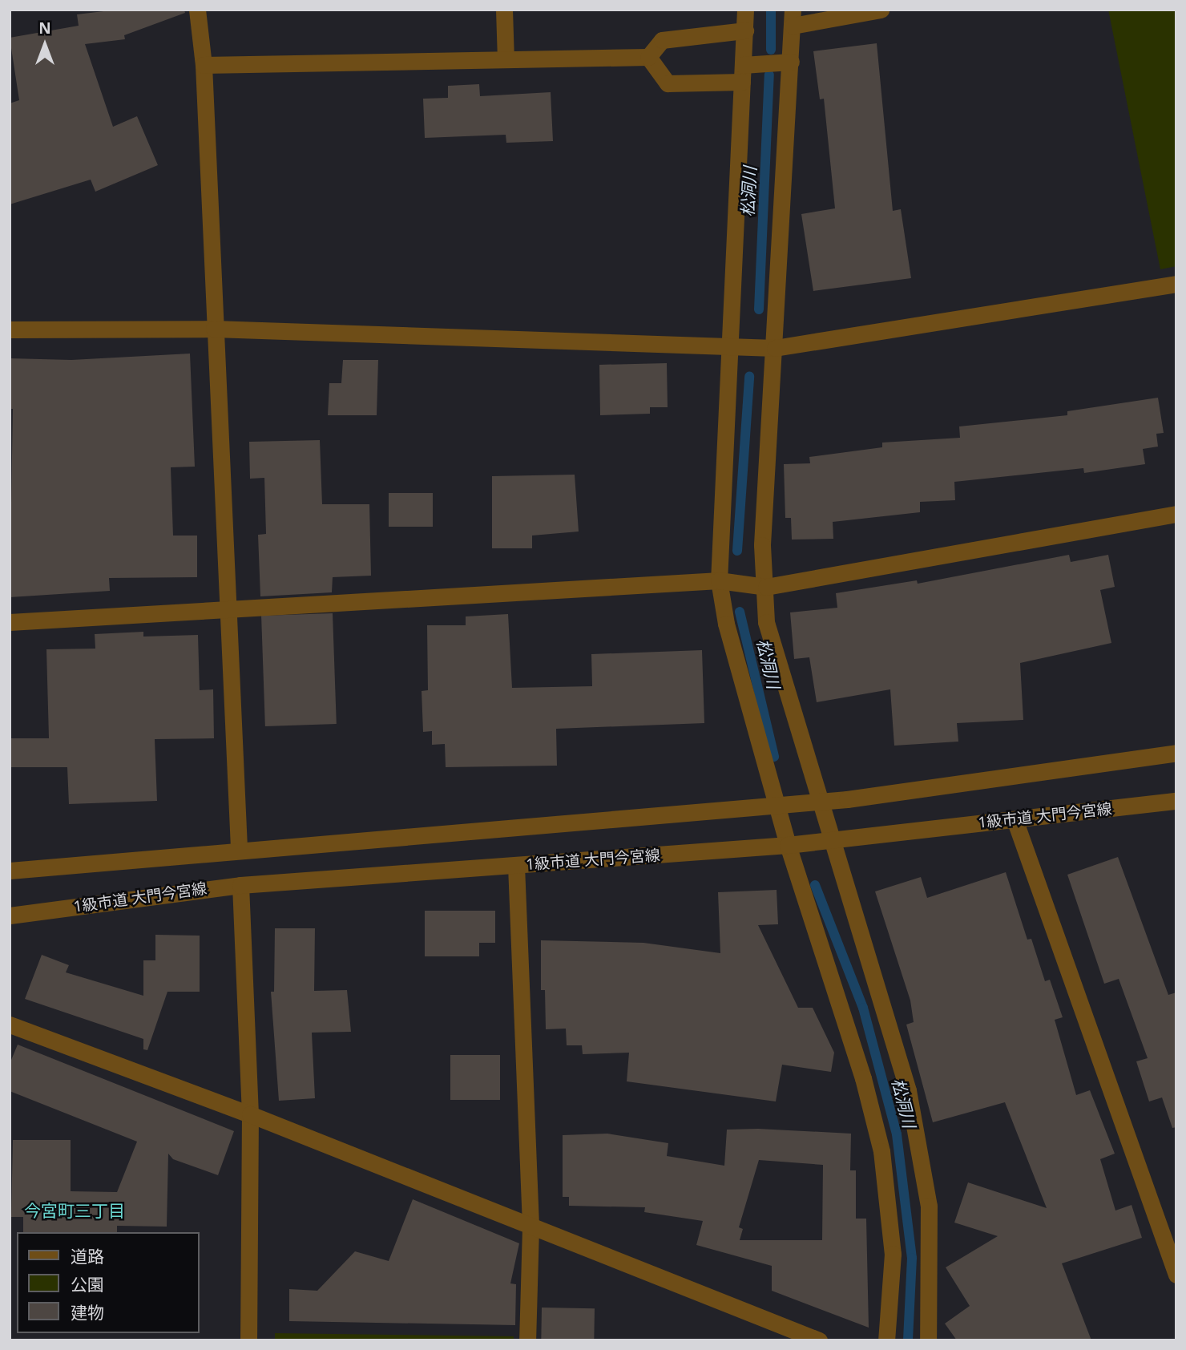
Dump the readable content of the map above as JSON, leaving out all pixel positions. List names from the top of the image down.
{
  "streets": {
    "street": ["1級市道 大門今宮線"]
  },
  "districts": ["今宮町三丁目"],
  "water": ["松洞川"],
  "legend": ["道路", "公園", "建物"],
  "north": "top"
}
